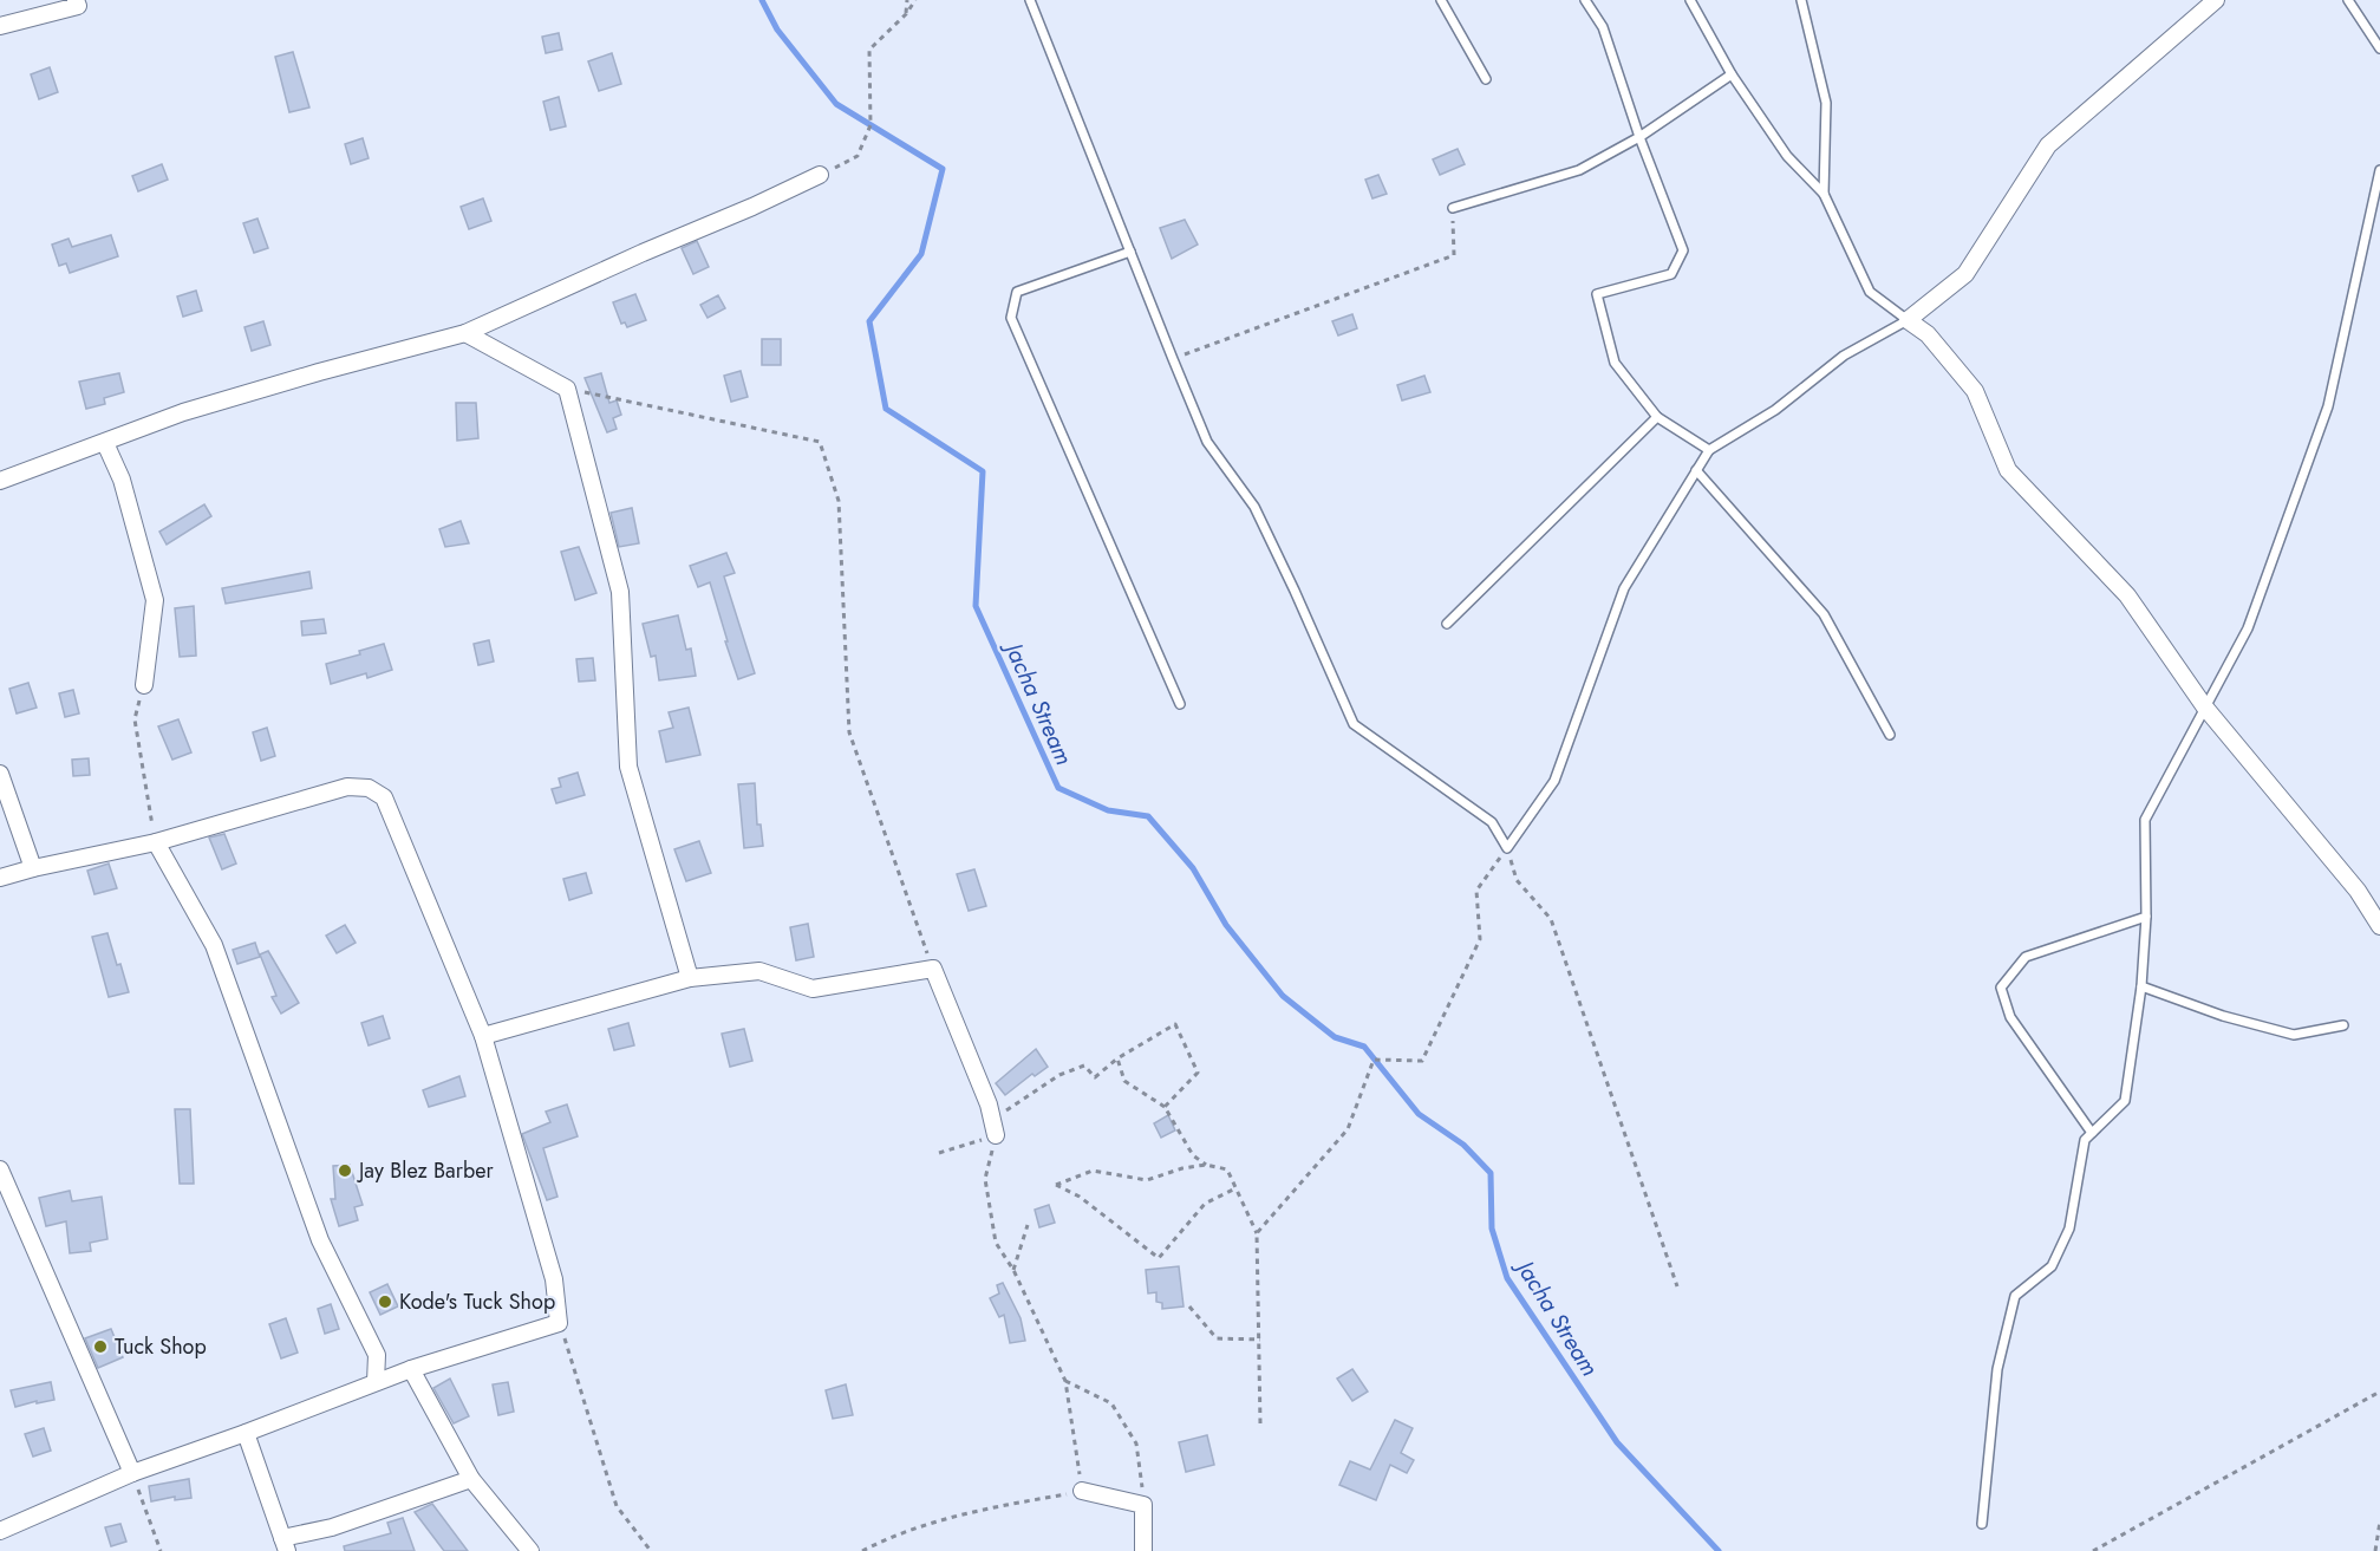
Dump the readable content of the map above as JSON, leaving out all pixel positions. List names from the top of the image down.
{
  "water": ["Jacha Stream"],
  "places": ["Jay Blez Barber", "Kode's Tuck Shop", "Tuck Shop"]
}
